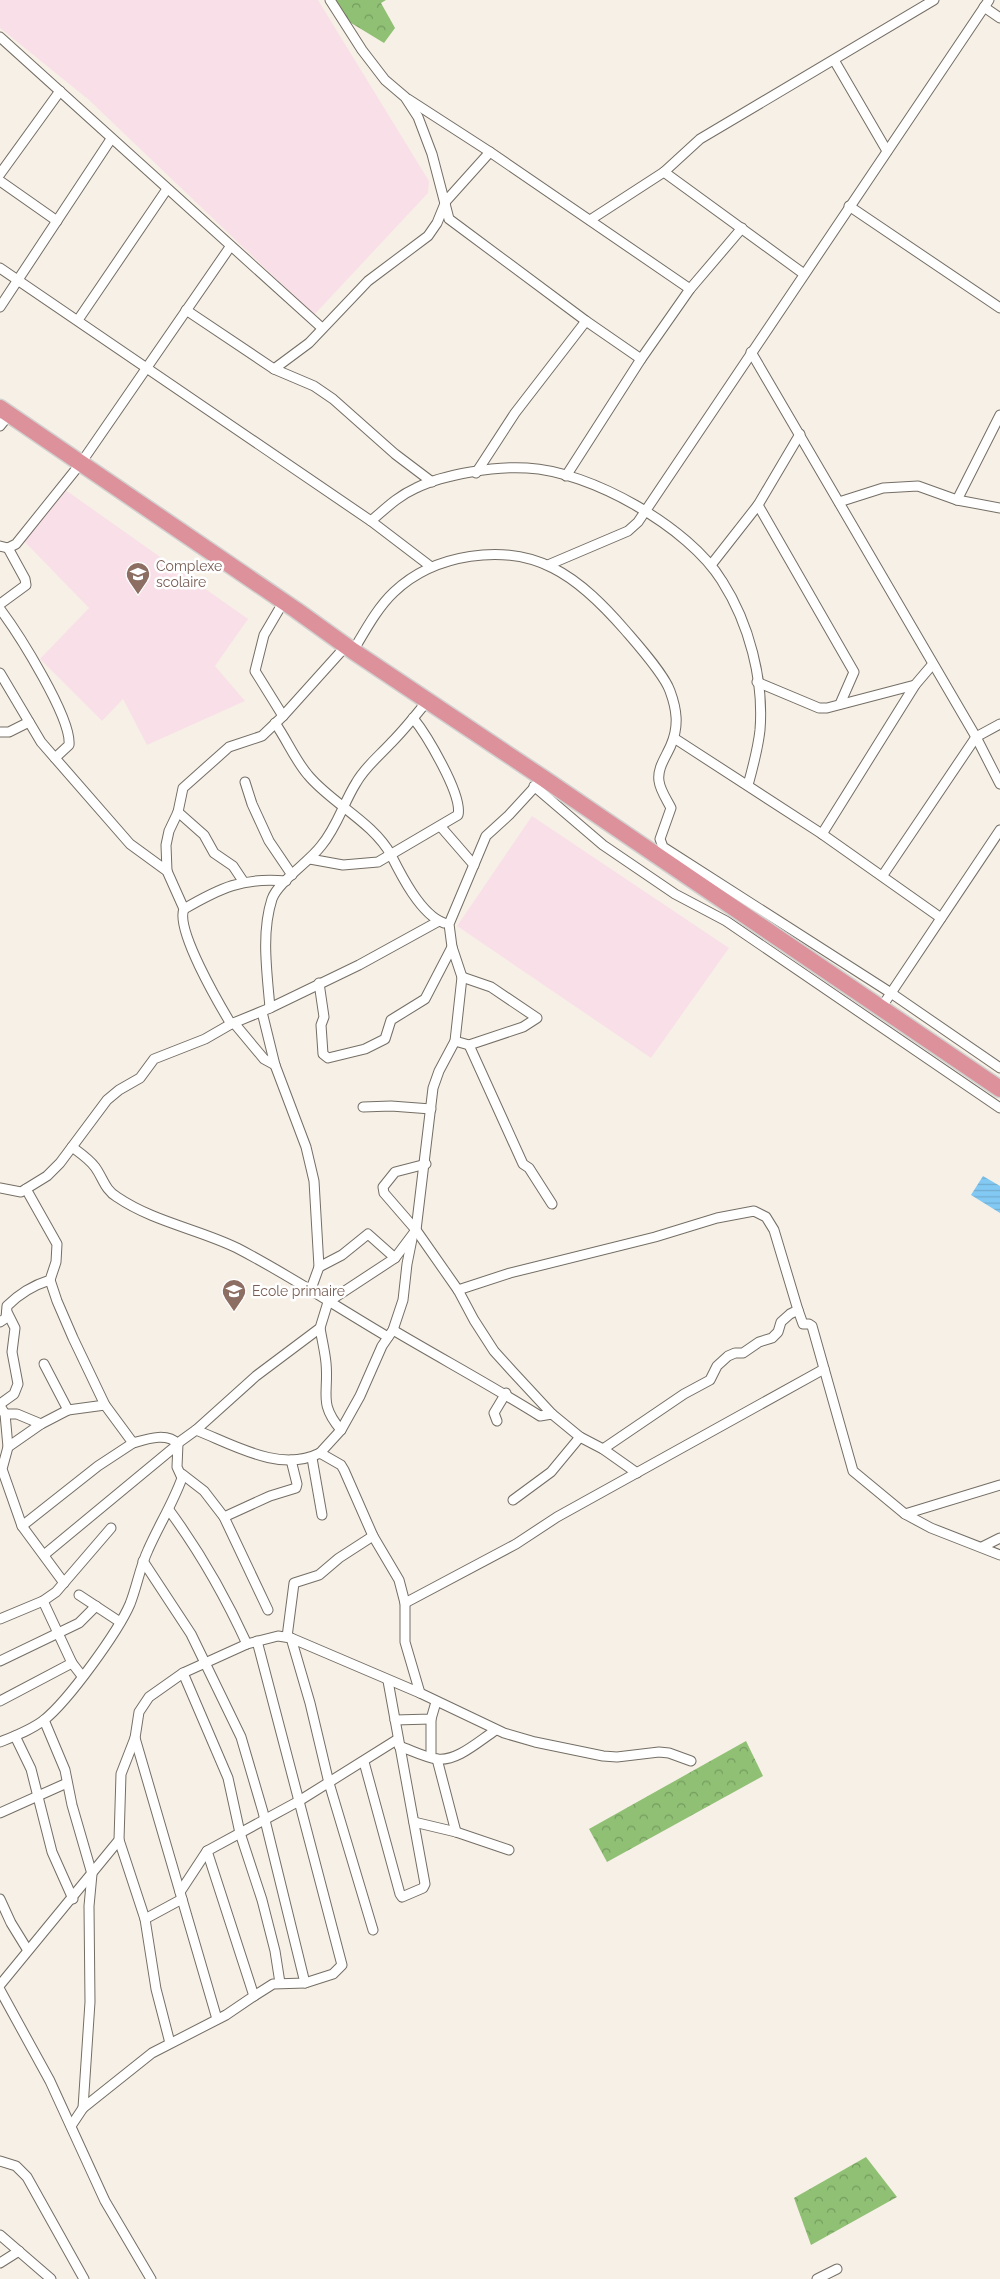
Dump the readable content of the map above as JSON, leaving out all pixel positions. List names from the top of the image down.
{
  "places": {
    "school or university": ["Complexe scolaire", "Ecole primaire"]
  }
}
